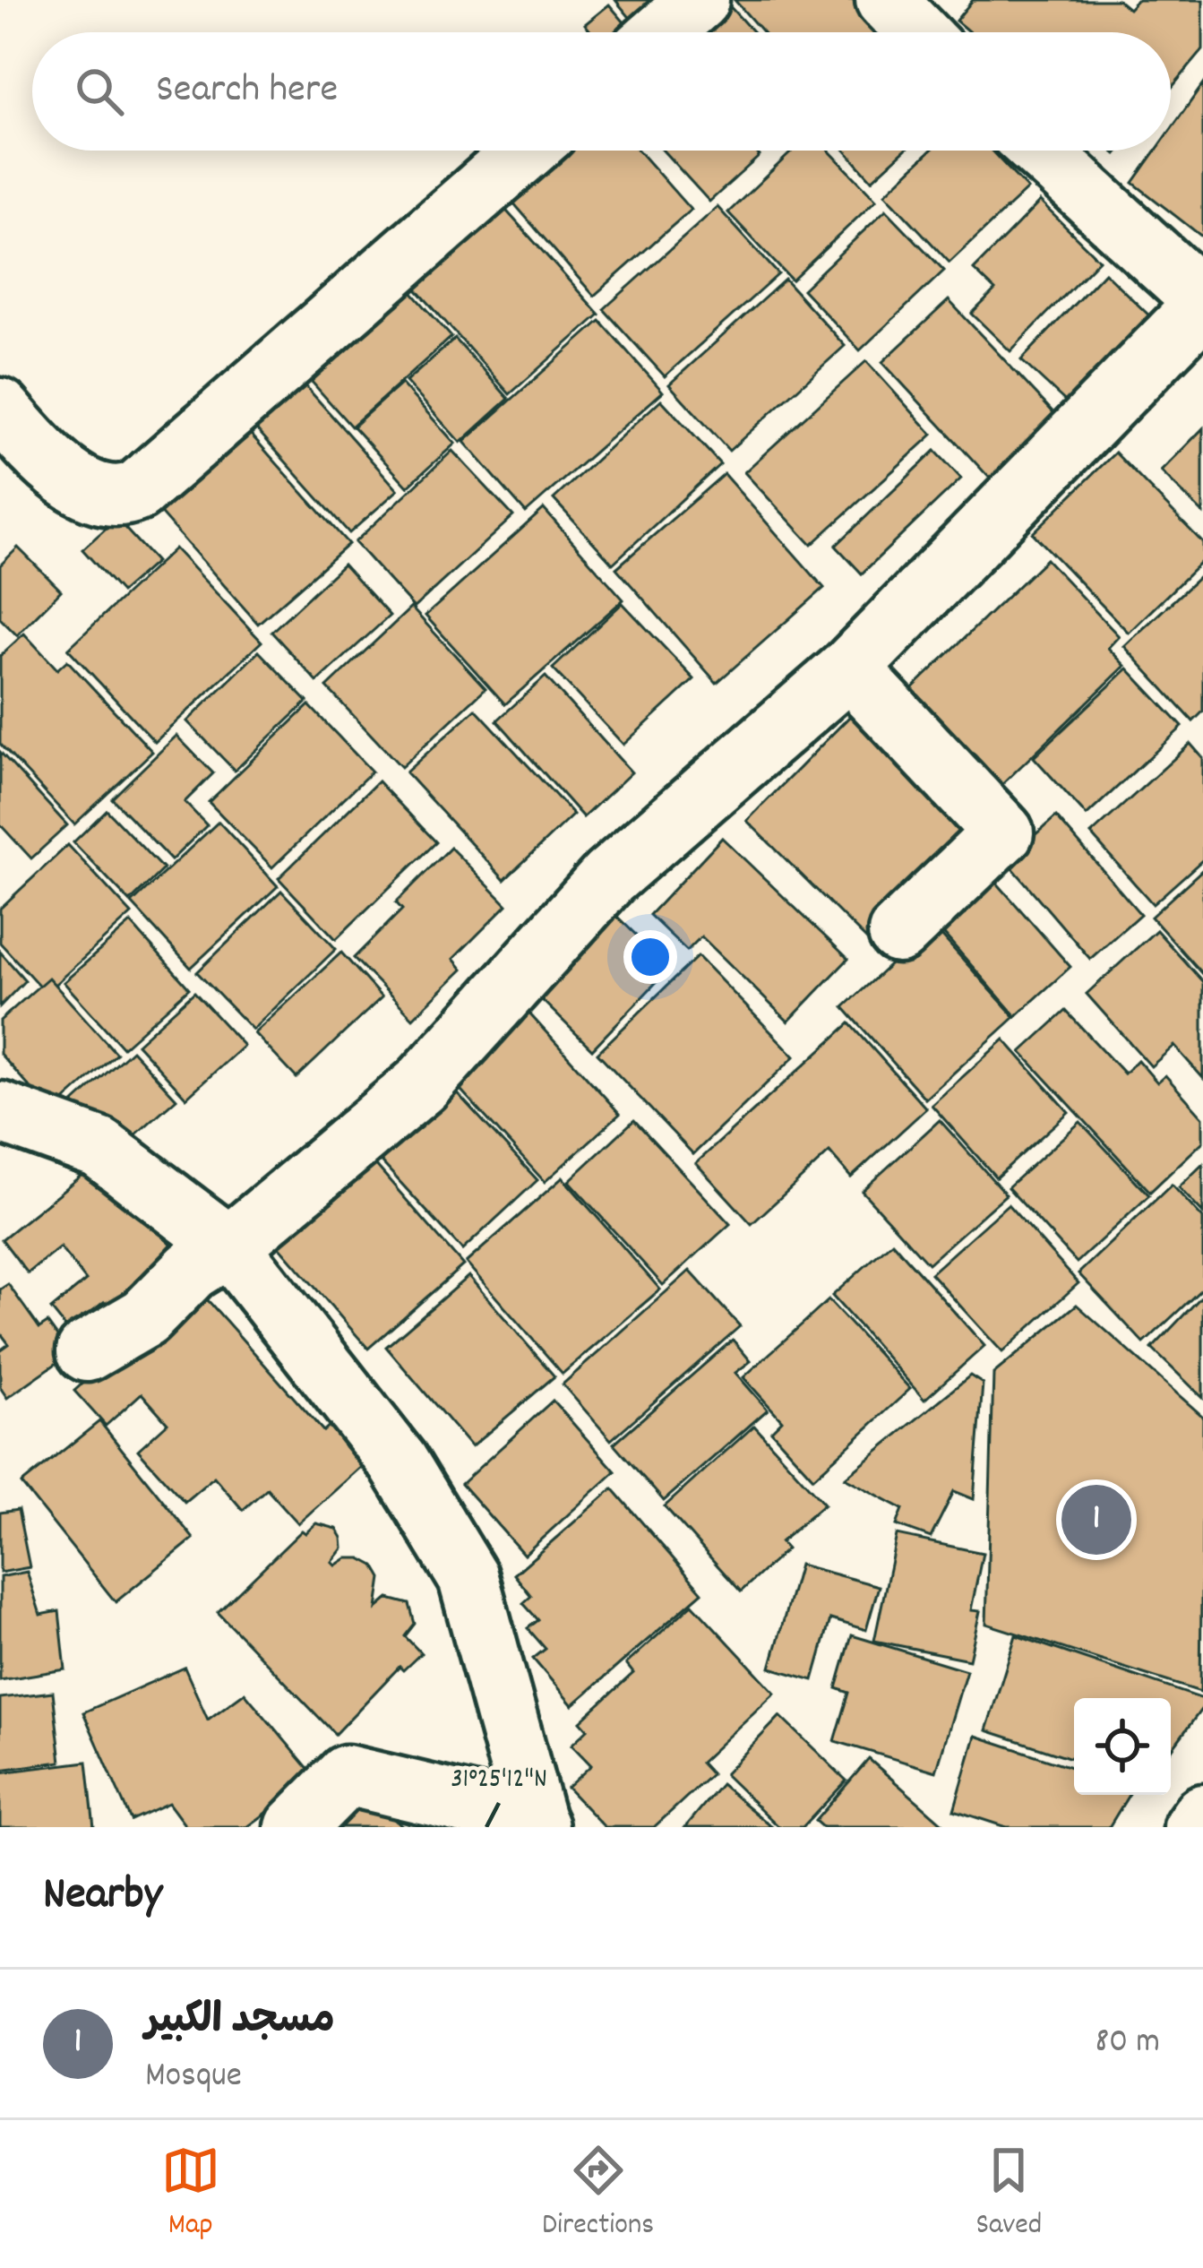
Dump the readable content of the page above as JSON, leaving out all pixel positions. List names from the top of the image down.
{
  "page": {
    "search": "Search here",
    "pins": "1",
    "heading": "Nearby",
    "list": [
      {
        "mark": "1",
        "name": "مسجد الكبير",
        "note": "Mosque",
        "value": "80 m"
      }
    ],
    "nav": ["Map", "Directions", "Saved"]
  },
  "coordinates": ["31°25'12\"N"]
}
